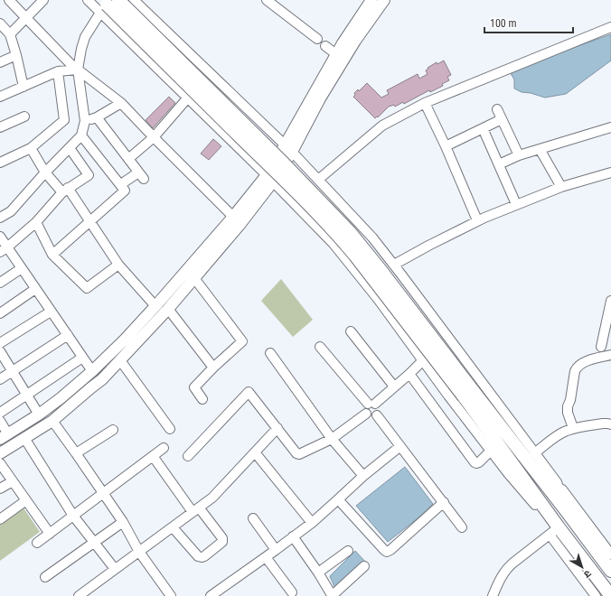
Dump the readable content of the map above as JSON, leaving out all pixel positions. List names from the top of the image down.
{
  "scale_bar": "100 m",
  "north": "bottom right"
}
